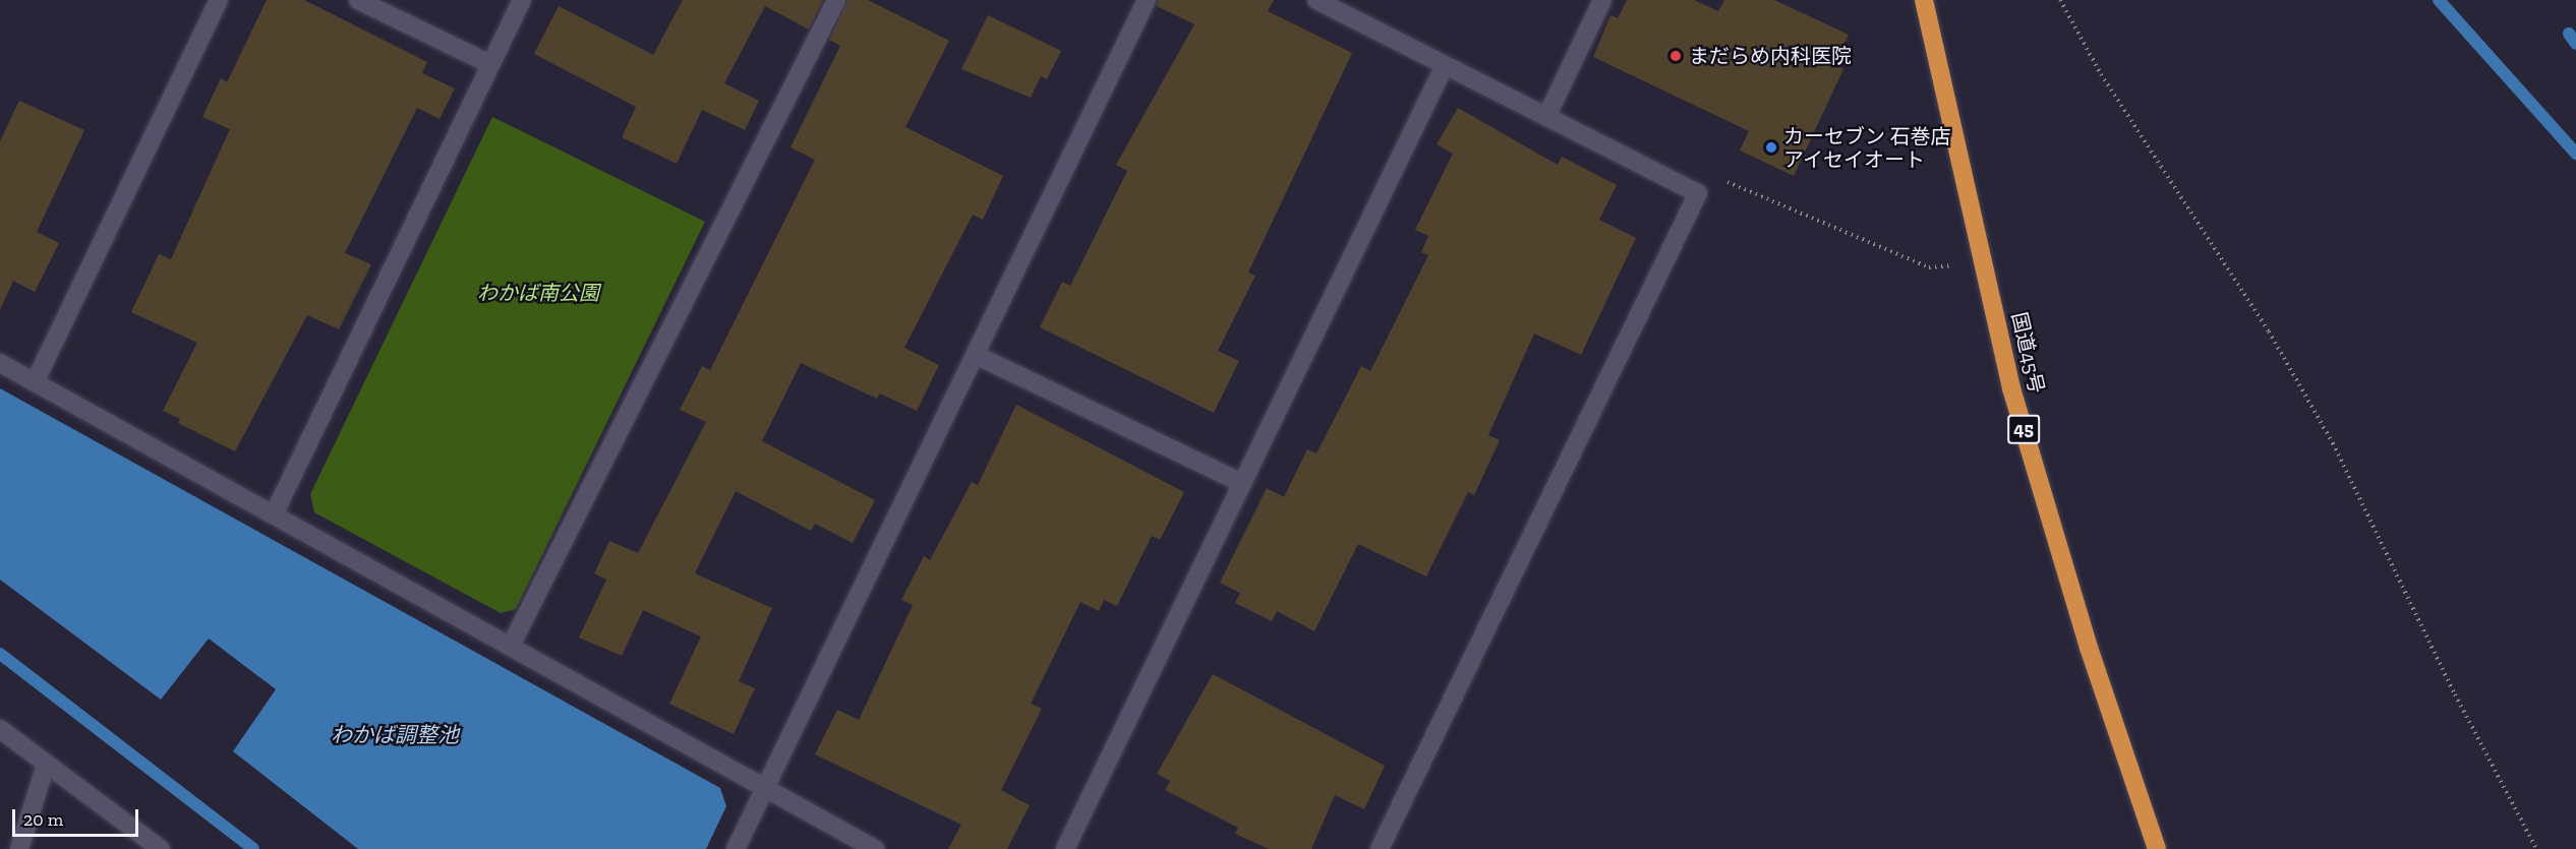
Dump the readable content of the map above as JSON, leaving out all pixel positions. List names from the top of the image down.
{
  "streets": {
    "highway": ["国道45号", "45"]
  },
  "water": ["わかば調整池"],
  "parks": ["わかば南公園"],
  "places": ["まだらめ内科医院", "カーセブン 石巻店 アイセイオート"],
  "scale_bar": "20 m"
}
